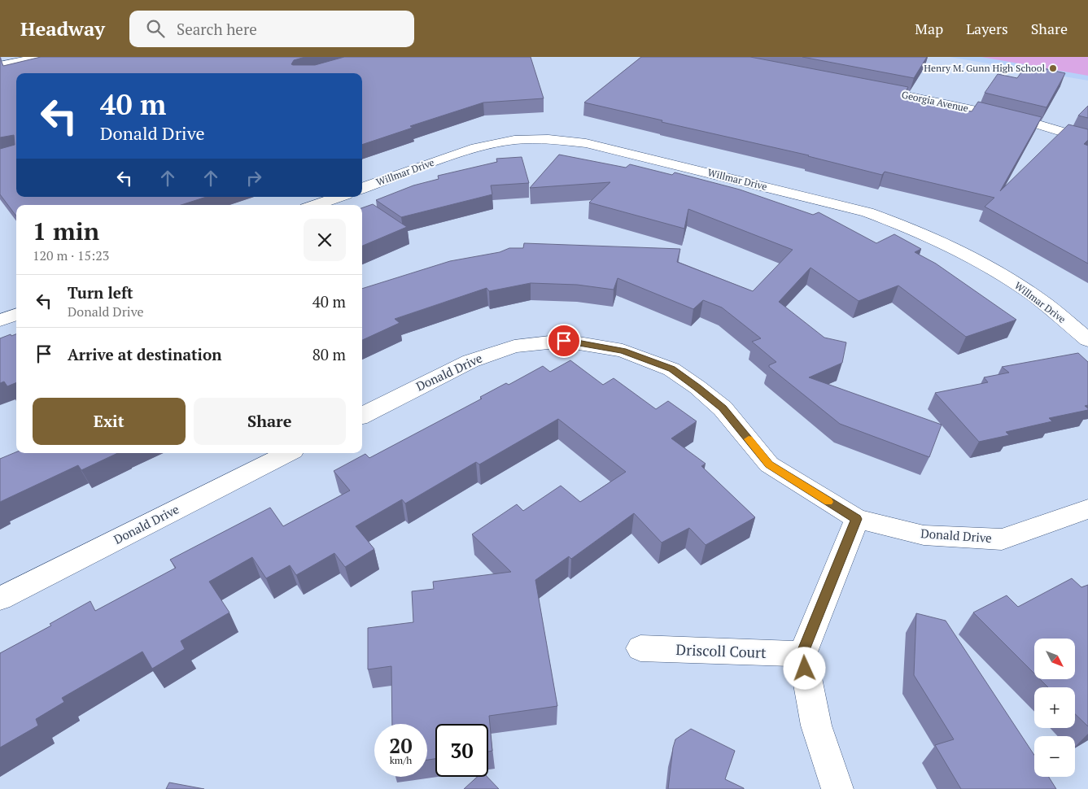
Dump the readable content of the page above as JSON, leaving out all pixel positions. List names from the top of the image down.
{
  "streets": {
    "street": [
      "Georgia Avenue",
      "Willmar Drive",
      "Donald Drive",
      "Driscoll Court"
    ]
  },
  "places": ["Henry M. Gunn High School"],
  "north": "bottom right",
  "page": {
    "header": "Headway",
    "search": "Search here",
    "nav": ["Map", "Layers", "Share"],
    "turn": ["40 m", "Donald Drive"],
    "heading": ["1 min", "120 m · 15:23"],
    "list": [
      {
        "name": "Turn left",
        "note": "Donald Drive",
        "value": "40 m"
      },
      {
        "name": "Arrive at destination",
        "value": "80 m"
      }
    ],
    "buttons": ["Exit", "Share"],
    "map_buttons": ["+", "−"],
    "speed": "20 km/h",
    "limit": "30"
  }
}
